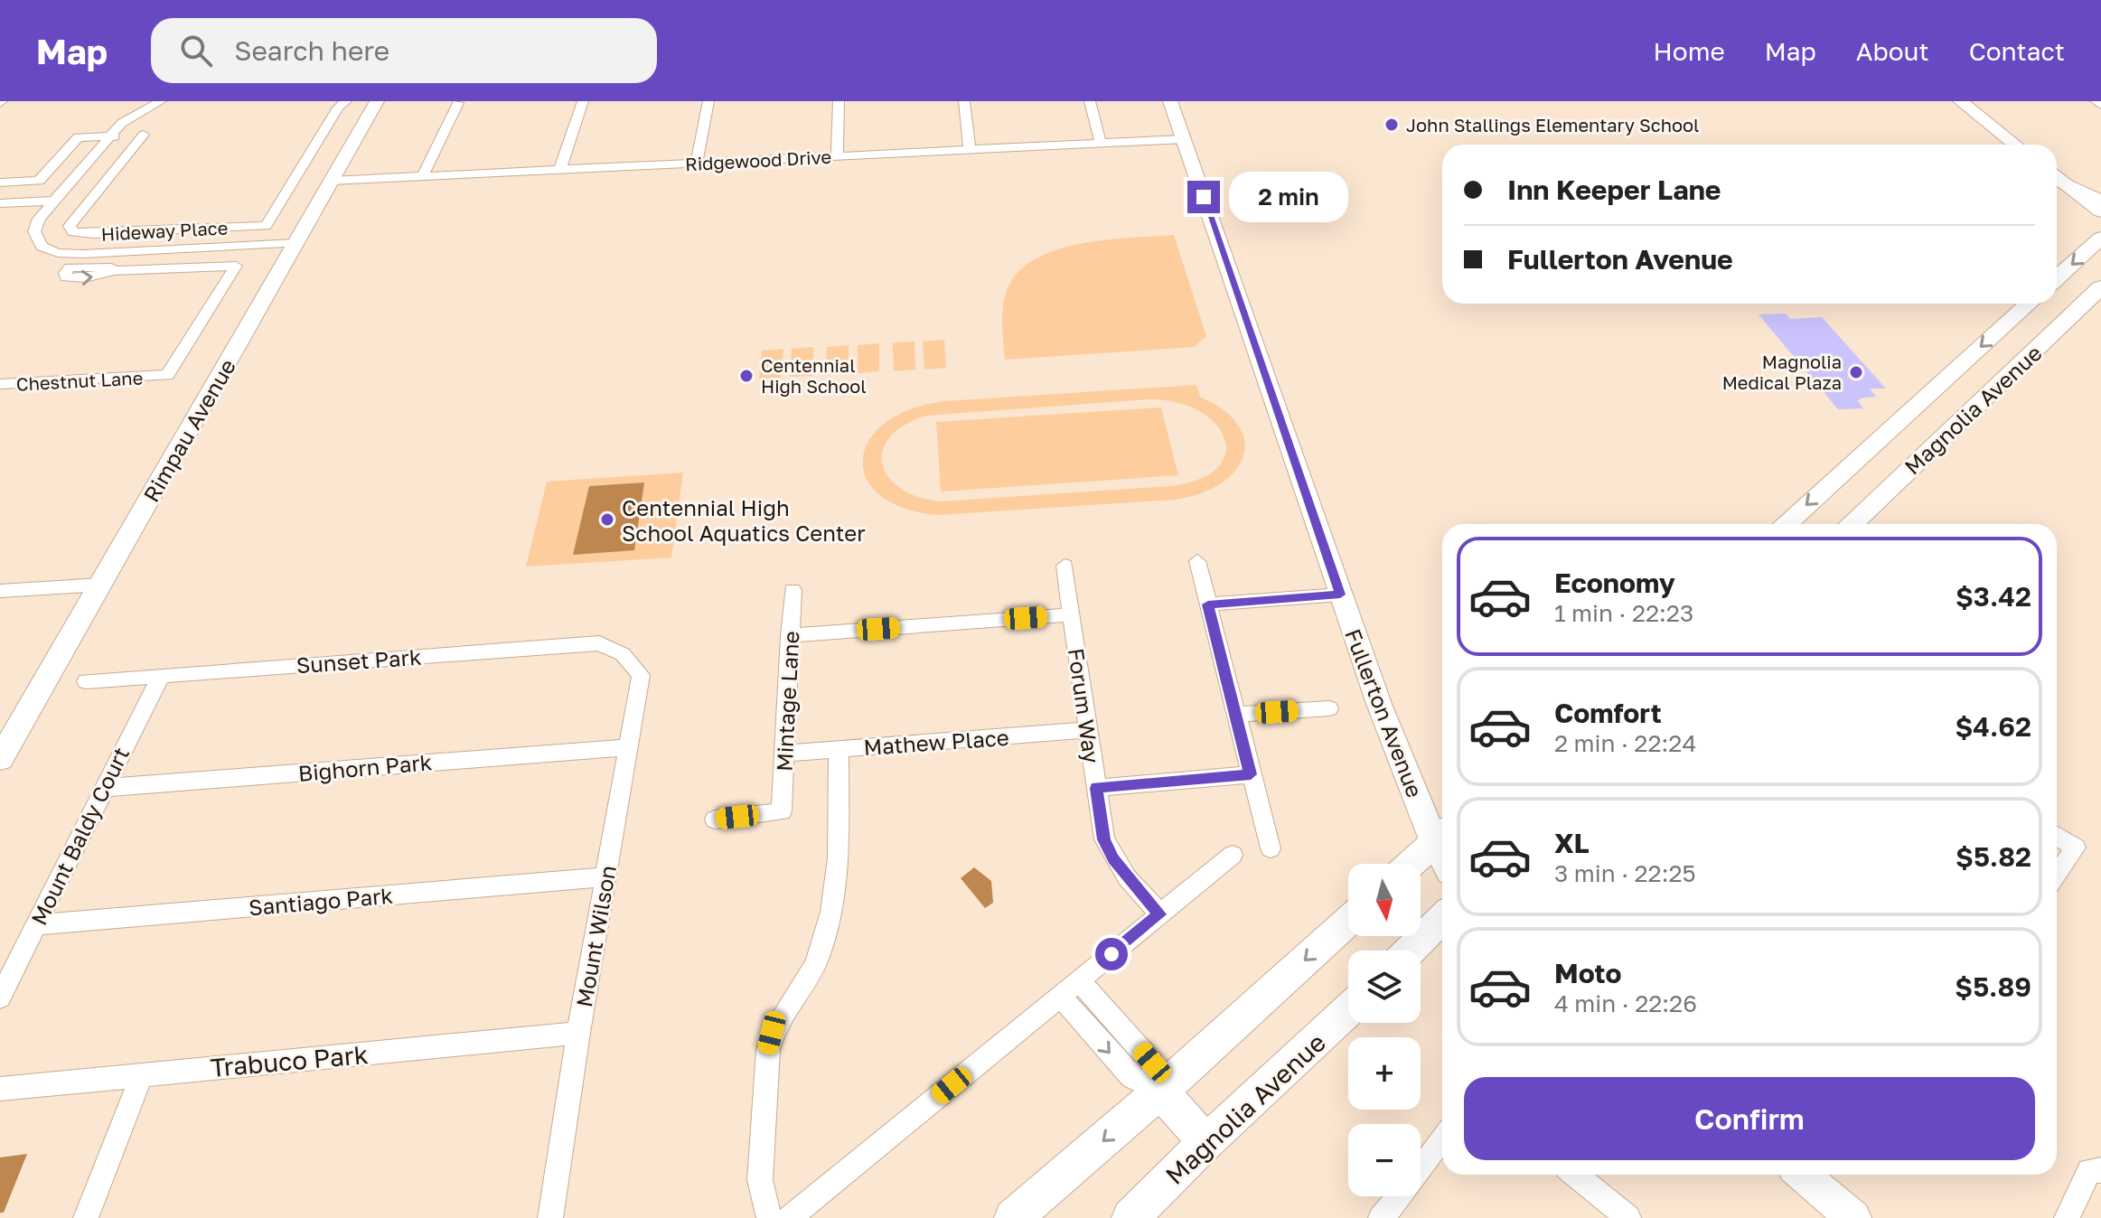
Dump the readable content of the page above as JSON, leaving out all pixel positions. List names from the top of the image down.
{
  "streets": {
    "main road": ["Magnolia Avenue", "Rimpau Avenue", "Fullerton Avenue"],
    "street": [
      "Ridgewood Drive",
      "Hideway Place",
      "Chestnut Lane",
      "Sunset Park",
      "Mintage Lane",
      "Forum Way",
      "Mathew Place",
      "Bighorn Park",
      "Mount Baldy Court",
      "Santiago Park",
      "Mount Wilson",
      "Trabuco Park"
    ]
  },
  "crossings": [
    ["Ridgewood Drive", "Rimpau Avenue"],
    ["Ridgewood Drive", "Fullerton Avenue"],
    ["Sunset Park", "Mount Baldy Court"],
    ["Sunset Park", "Mount Wilson"],
    ["Mintage Lane", "Mathew Place"],
    ["Forum Way", "Mathew Place"],
    ["Bighorn Park", "Mount Baldy Court"],
    ["Bighorn Park", "Mount Wilson"],
    ["Mount Baldy Court", "Santiago Park"],
    ["Santiago Park", "Mount Wilson"],
    ["Mount Wilson", "Trabuco Park"]
  ],
  "places": [
    "John Stallings Elementary School",
    "Magnolia Medical Plaza",
    "Centennial High School",
    "Centennial High School Aquatics Center"
  ],
  "north": "bottom",
  "page": {
    "header": "Map",
    "search": "Search here",
    "nav": [
      "Home",
      "Map",
      "About",
      "Contact"
    ],
    "banner": ["Inn Keeper Lane", "Fullerton Avenue"],
    "bubble": "2 min",
    "list": [
      {
        "name": "Economy",
        "note": "1 min · 22:23",
        "value": "$3.42"
      },
      {
        "name": "Comfort",
        "note": "2 min · 22:24",
        "value": "$4.62"
      },
      {
        "name": "XL",
        "note": "3 min · 22:25",
        "value": "$5.82"
      },
      {
        "name": "Moto",
        "note": "4 min · 22:26",
        "value": "$5.89"
      }
    ],
    "map_buttons": ["+", "−"],
    "buttons": "Confirm"
  }
}
